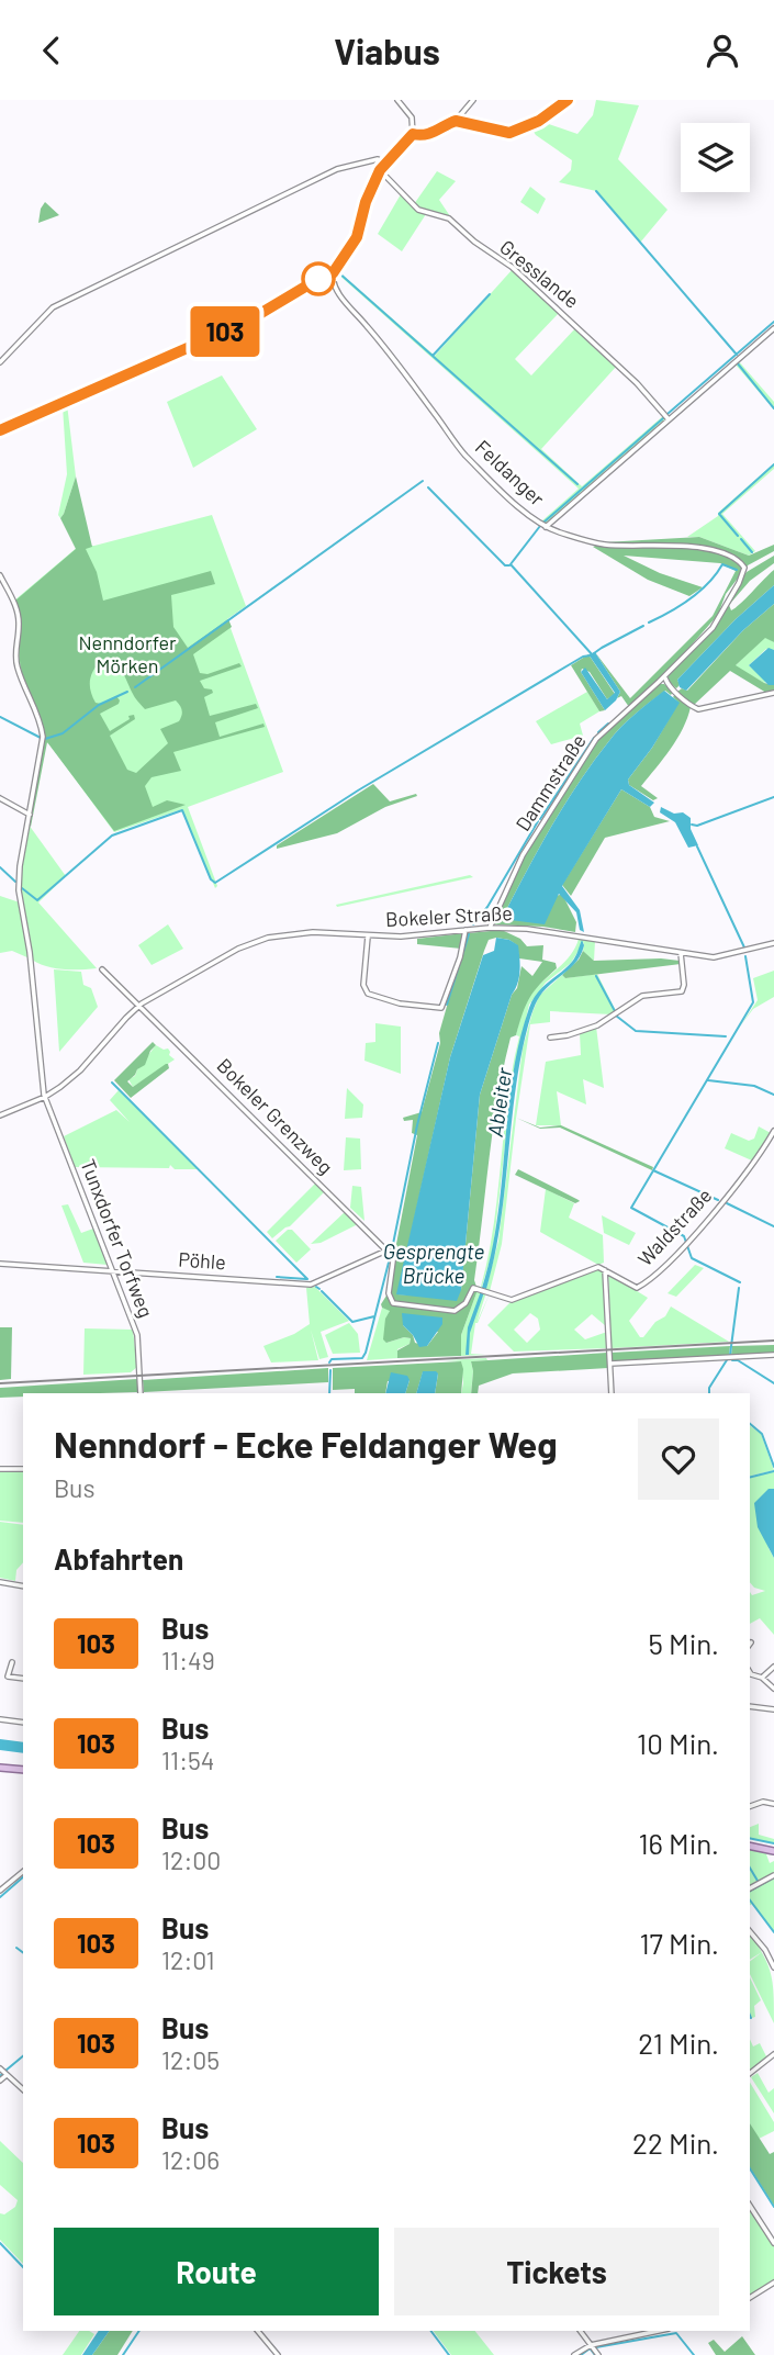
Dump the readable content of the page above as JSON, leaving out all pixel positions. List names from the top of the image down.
{
  "streets": {
    "street": [
      "Gresslande",
      "Feldanger",
      "Dammstraße",
      "Bokeler Straße",
      "Bokeler Grenzweg",
      "Waldstraße",
      "Tunxdorfer Torfweg",
      "Pöhle"
    ]
  },
  "crossings": [
    ["Feldanger", "Dammstraße"],
    ["Dammstraße", "Bokeler Straße"],
    ["Bokeler Straße", "Bokeler Grenzweg"],
    ["Bokeler Straße", "Tunxdorfer Torfweg"],
    ["Bokeler Grenzweg", "Pöhle"],
    ["Tunxdorfer Torfweg", "Pöhle"]
  ],
  "water": ["Ableiter", "Gesprengte Brücke"],
  "parks": ["Nenndorfer Mörken"],
  "lines": ["bus line 103"],
  "page": {
    "header": "Viabus",
    "on_map": "103",
    "heading": [
      ["Nenndorf - Ecke Feldanger Weg", "Bus"],
      "Abfahrten"
    ],
    "list": [
      {
        "mark": "103",
        "name": "Bus",
        "note": "11:49",
        "value": "5 Min."
      },
      {
        "mark": "103",
        "name": "Bus",
        "note": "11:54",
        "value": "10 Min."
      },
      {
        "mark": "103",
        "name": "Bus",
        "note": "12:00",
        "value": "16 Min."
      },
      {
        "mark": "103",
        "name": "Bus",
        "note": "12:01",
        "value": "17 Min."
      },
      {
        "mark": "103",
        "name": "Bus",
        "note": "12:05",
        "value": "21 Min."
      },
      {
        "mark": "103",
        "name": "Bus",
        "note": "12:06",
        "value": "22 Min."
      }
    ],
    "buttons": ["Route", "Tickets"]
  }
}
